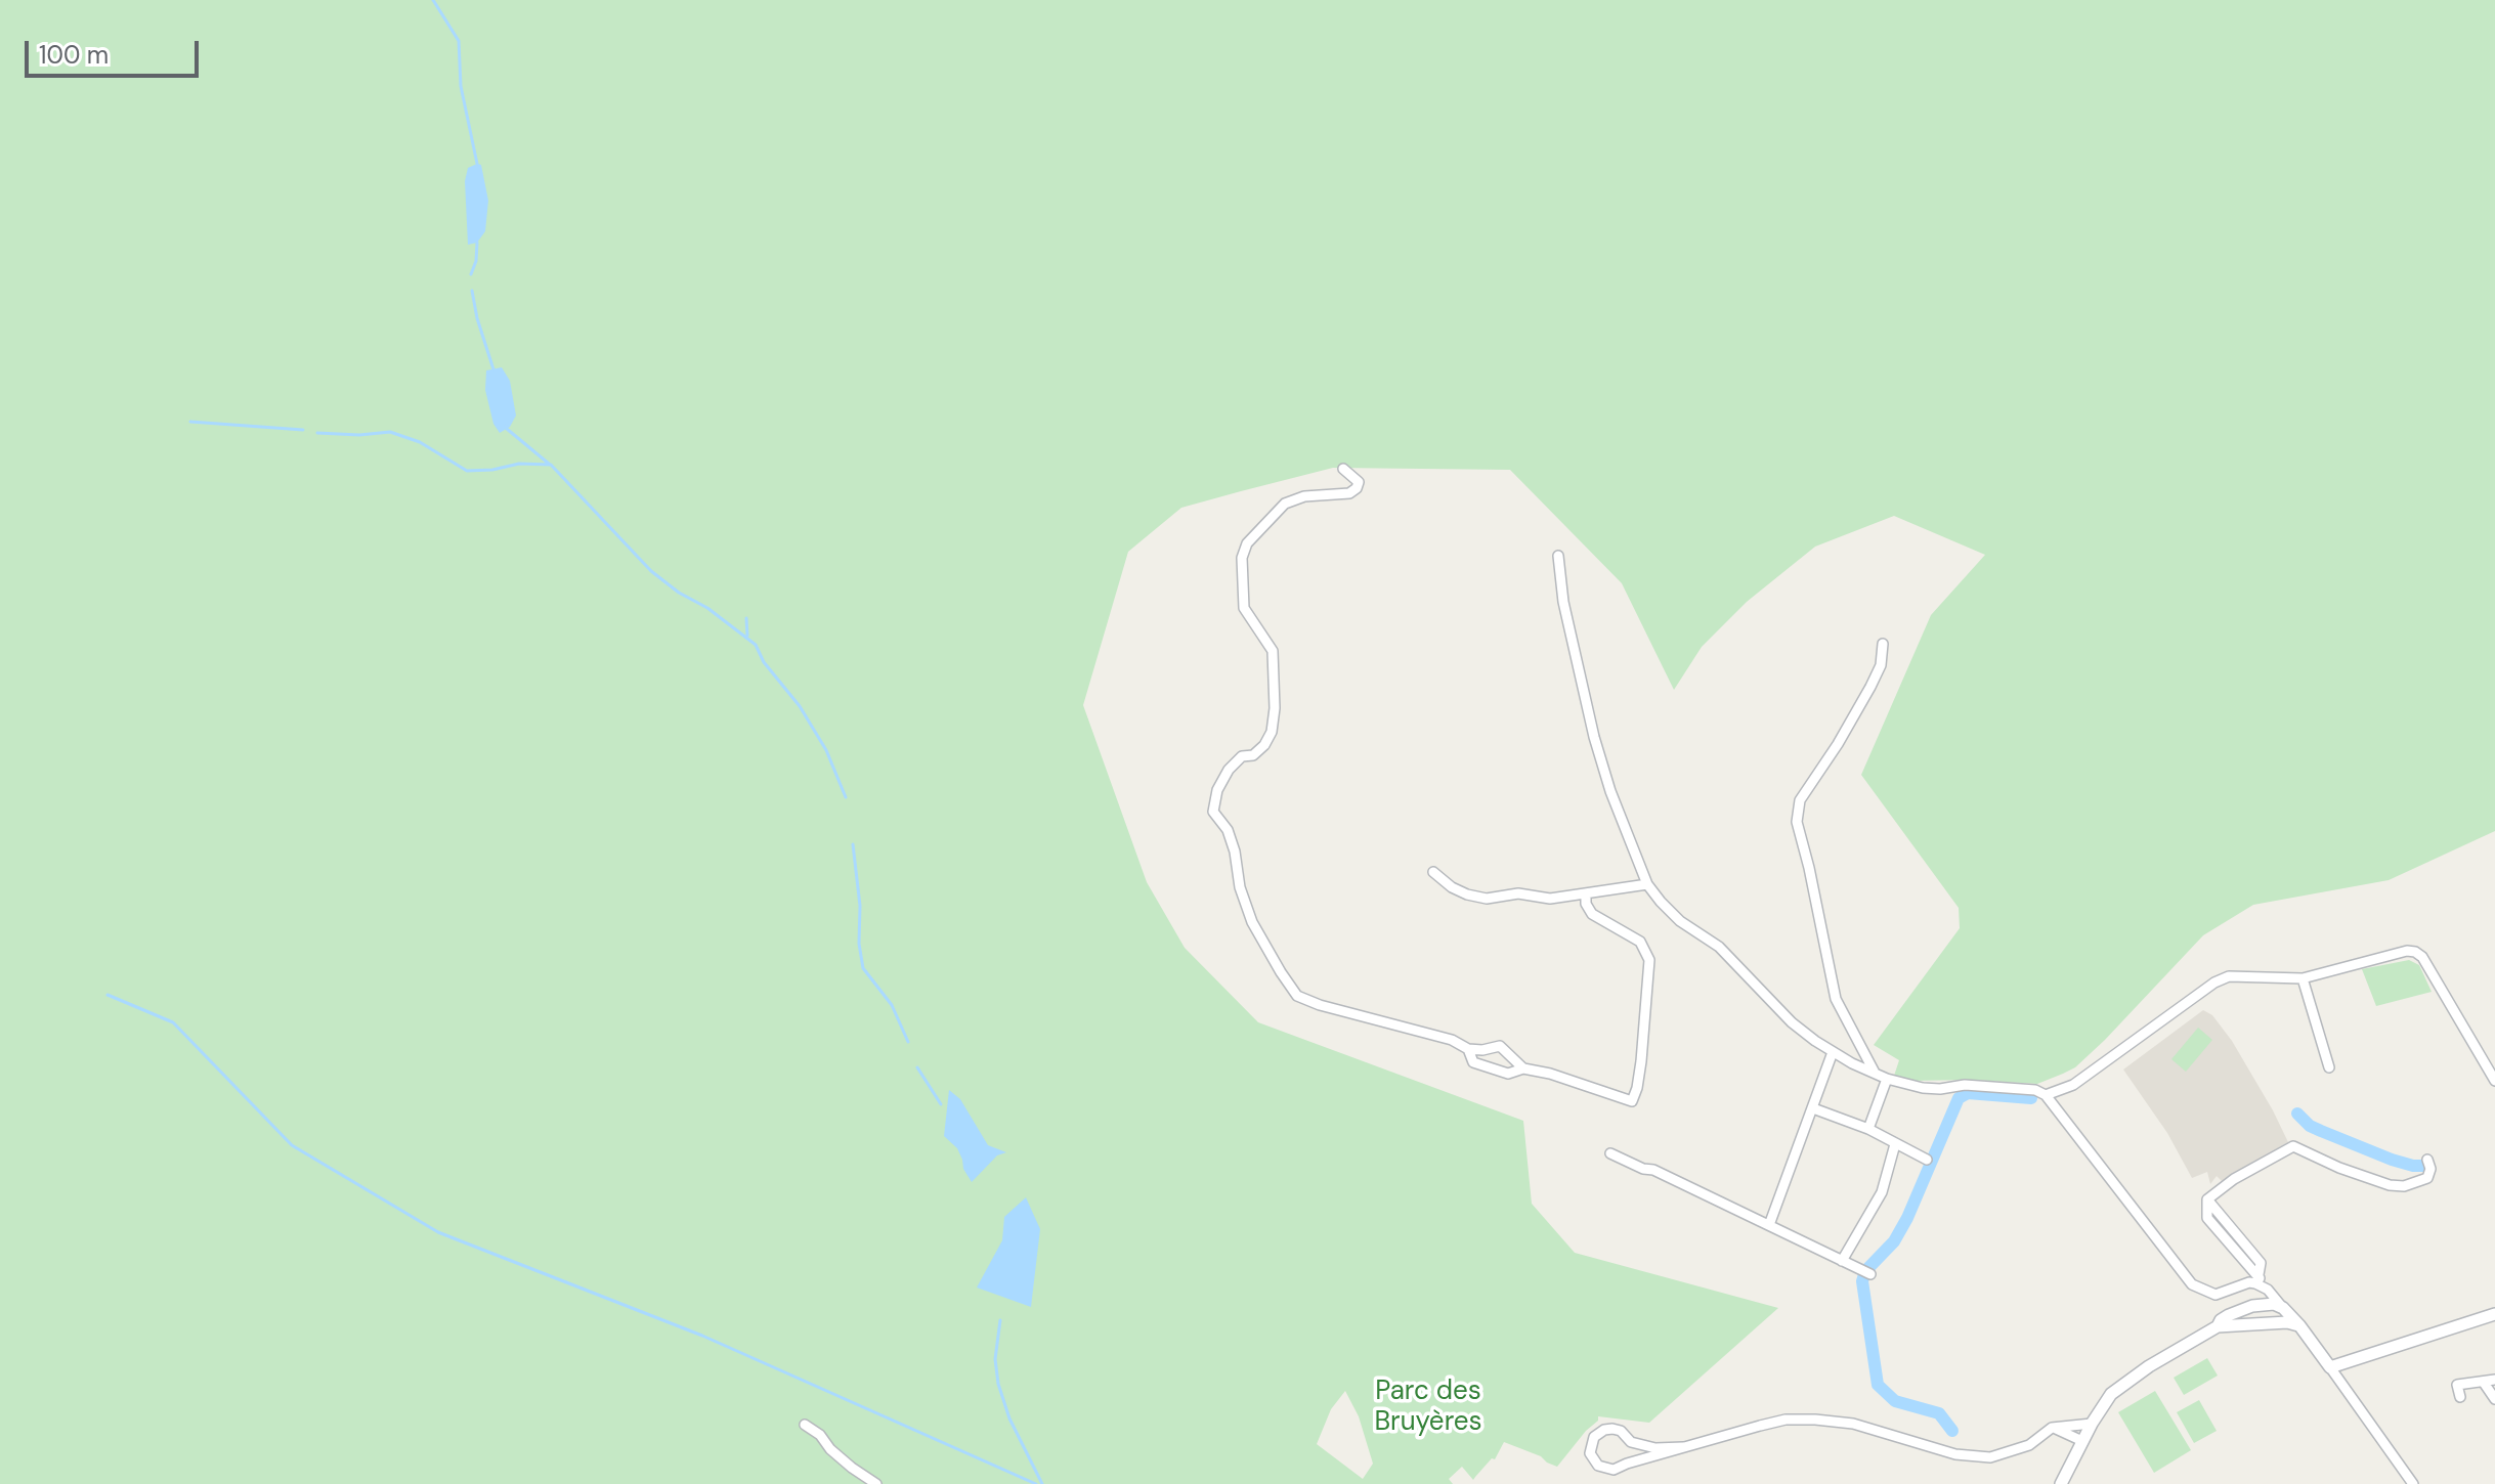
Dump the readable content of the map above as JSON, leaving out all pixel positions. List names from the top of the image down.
{
  "parks": ["Parc des Bruyères"],
  "scale_bar": "100 m"
}
